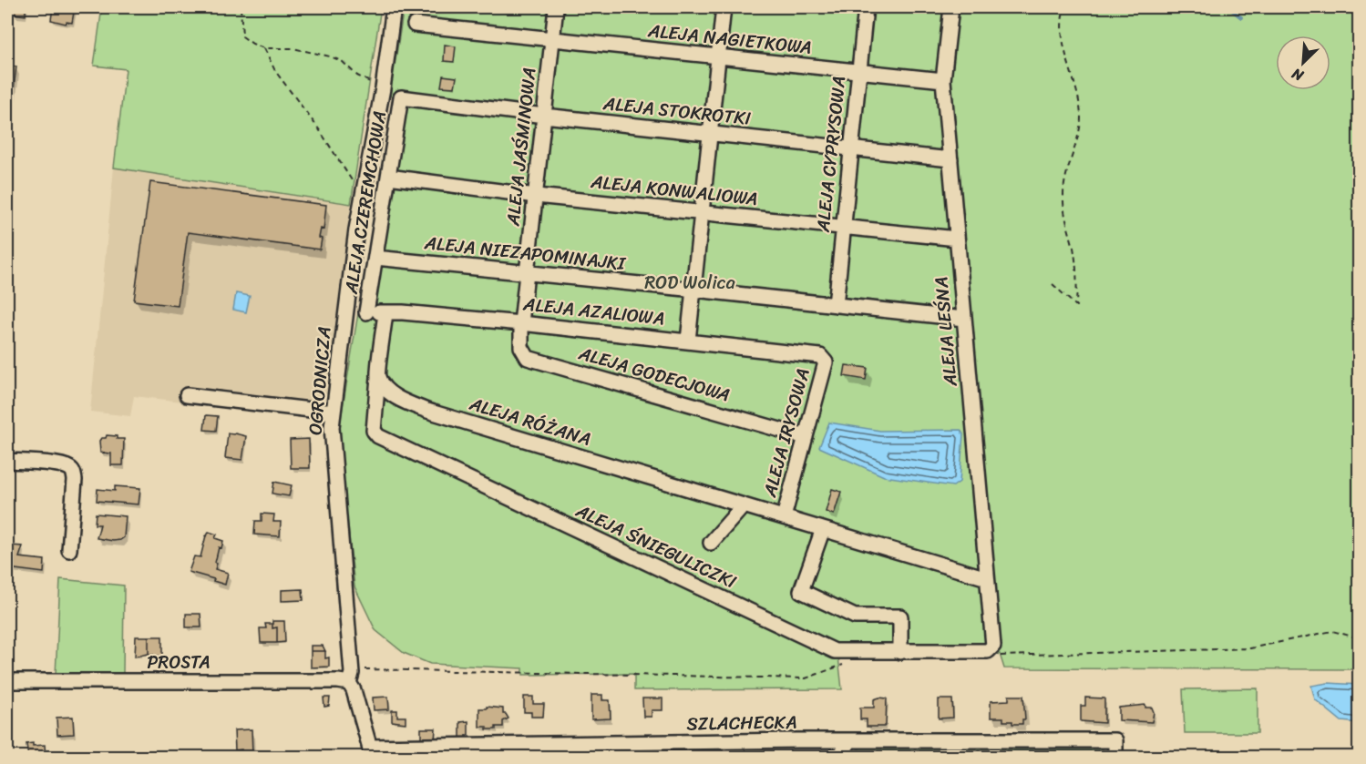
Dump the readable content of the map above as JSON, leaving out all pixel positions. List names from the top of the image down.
{
  "streets": {
    "street": [
      "ALEJA NAGIETKOWA",
      "ALEJA STOKROTKI",
      "ALEJA JAŚMINOWA",
      "ALEJA CYPRYSOWA",
      "ALEJA KONWALIOWA",
      "ALEJA CZEREMCHOWA",
      "ALEJA NIEZAPOMINAJKI",
      "ALEJA AZALIOWA",
      "ALEJA LEŚNA",
      "ALEJA GODECJOWA",
      "OGRODNICZA",
      "ALEJA RÓŻANA",
      "ALEJA IRYSOWA",
      "ALEJA ŚNIEGULICZKI",
      "PROSTA",
      "SZLACHECKA"
    ]
  },
  "crossings": [
    ["ALEJA NAGIETKOWA", "ALEJA JAŚMINOWA"],
    ["ALEJA NAGIETKOWA", "ALEJA CYPRYSOWA"],
    ["ALEJA NAGIETKOWA", "ALEJA LEŚNA"],
    ["ALEJA STOKROTKI", "ALEJA JAŚMINOWA"],
    ["ALEJA STOKROTKI", "ALEJA CYPRYSOWA"],
    ["ALEJA STOKROTKI", "ALEJA CZEREMCHOWA"],
    ["ALEJA STOKROTKI", "ALEJA LEŚNA"],
    ["ALEJA JAŚMINOWA", "ALEJA KONWALIOWA"],
    ["ALEJA JAŚMINOWA", "ALEJA NIEZAPOMINAJKI"],
    ["ALEJA JAŚMINOWA", "ALEJA AZALIOWA"],
    ["ALEJA JAŚMINOWA", "ALEJA GODECJOWA"],
    ["ALEJA CYPRYSOWA", "ALEJA KONWALIOWA"],
    ["ALEJA CYPRYSOWA", "ALEJA NIEZAPOMINAJKI"],
    ["ALEJA KONWALIOWA", "ALEJA CZEREMCHOWA"],
    ["ALEJA KONWALIOWA", "ALEJA LEŚNA"],
    ["ALEJA CZEREMCHOWA", "ALEJA NIEZAPOMINAJKI"],
    ["ALEJA CZEREMCHOWA", "ALEJA AZALIOWA"],
    ["ALEJA NIEZAPOMINAJKI", "ALEJA LEŚNA"],
    ["ALEJA AZALIOWA", "ALEJA GODECJOWA"],
    ["ALEJA AZALIOWA", "ALEJA IRYSOWA"],
    ["ALEJA LEŚNA", "ALEJA RÓŻANA"],
    ["ALEJA LEŚNA", "ALEJA ŚNIEGULICZKI"],
    ["ALEJA GODECJOWA", "ALEJA IRYSOWA"],
    ["OGRODNICZA", "PROSTA"],
    ["OGRODNICZA", "SZLACHECKA"],
    ["ALEJA RÓŻANA", "ALEJA IRYSOWA"],
    ["ALEJA RÓŻANA", "ALEJA ŚNIEGULICZKI"]
  ],
  "parks": ["ROD Wolica"],
  "north": "bottom left"
}
